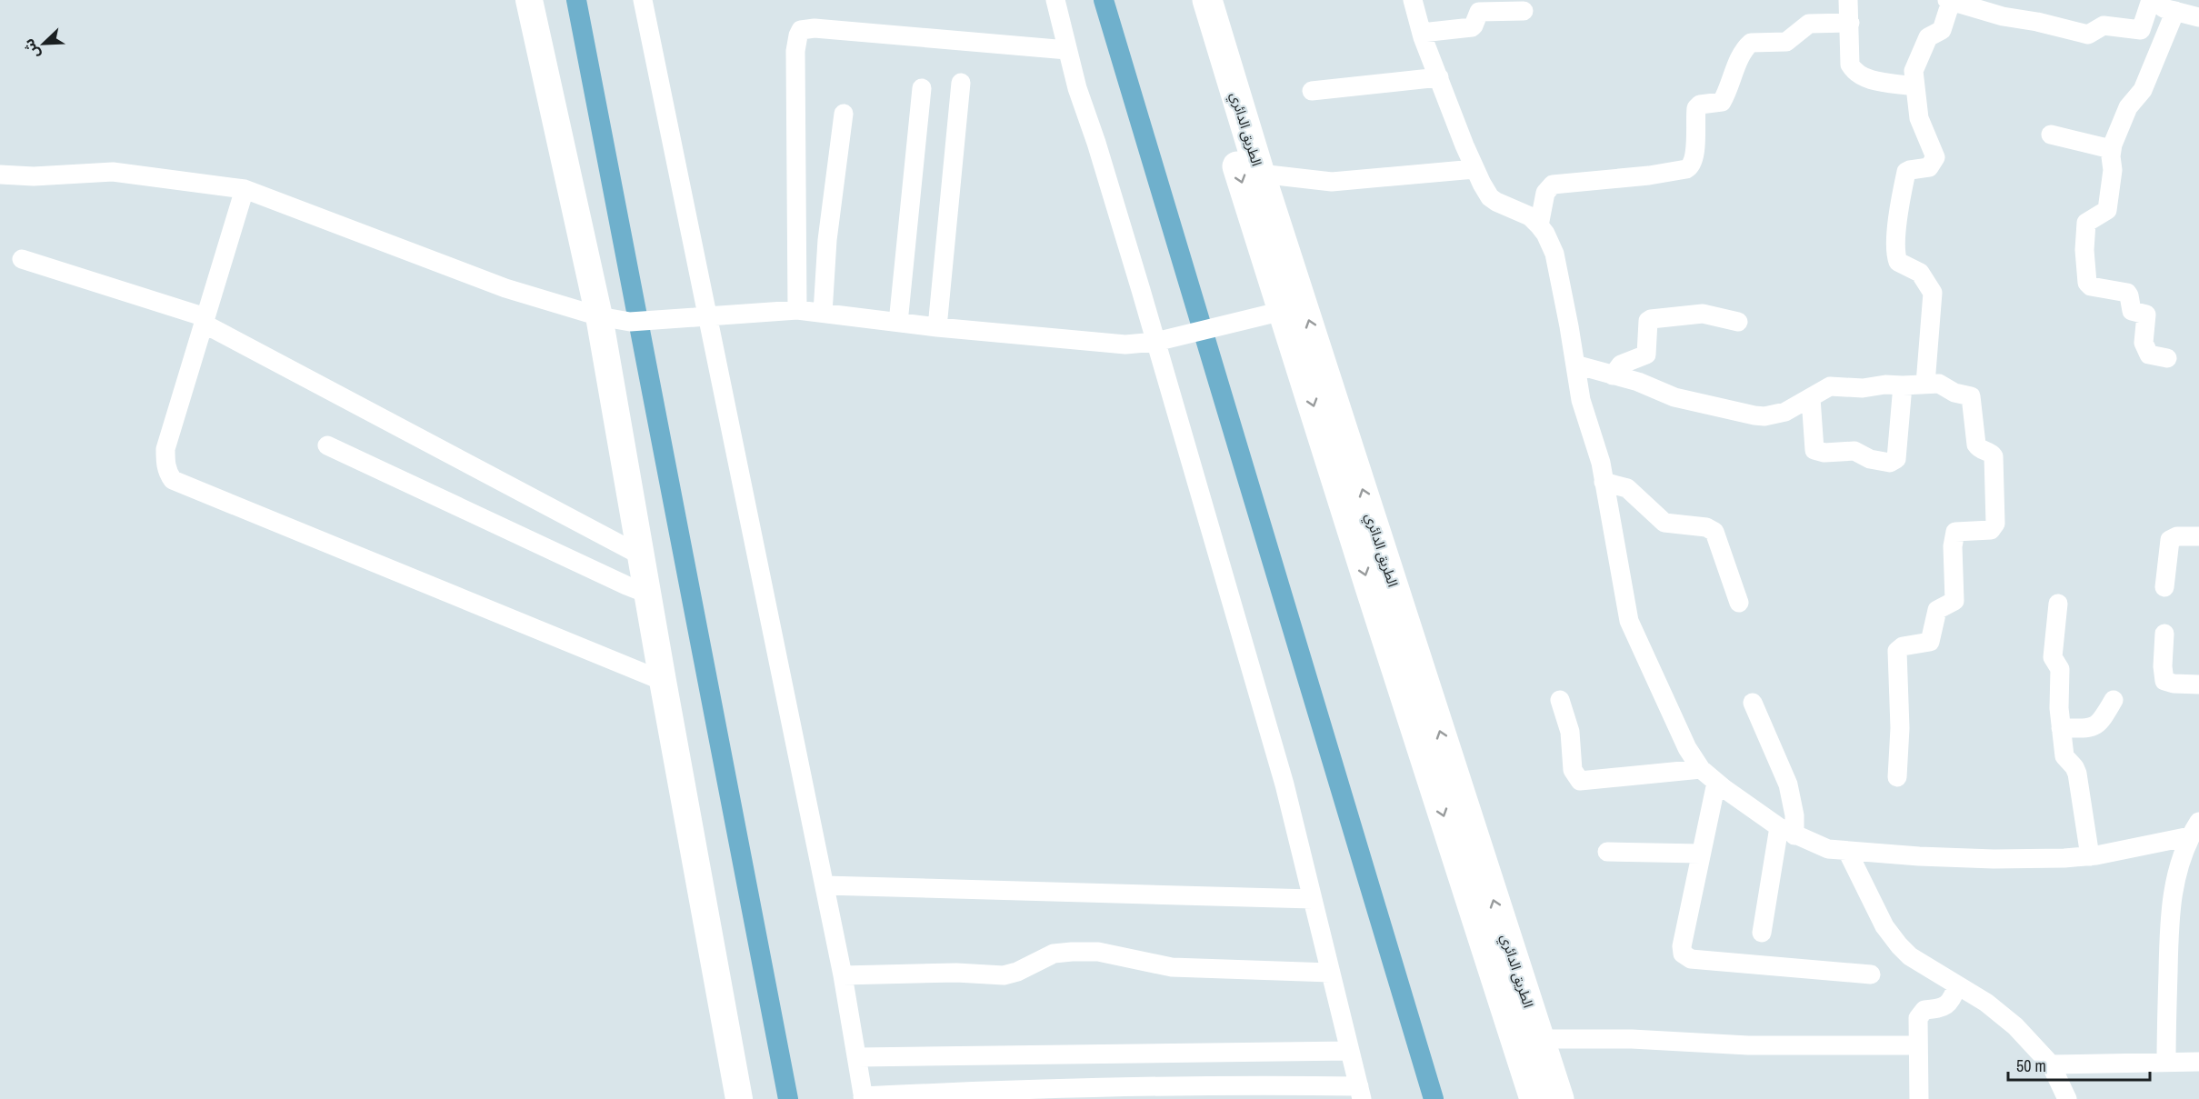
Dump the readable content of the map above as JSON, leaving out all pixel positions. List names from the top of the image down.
{
  "streets": {
    "highway": ["الطريق الدائري"]
  },
  "scale_bar": "50 m",
  "north": "bottom left"
}
